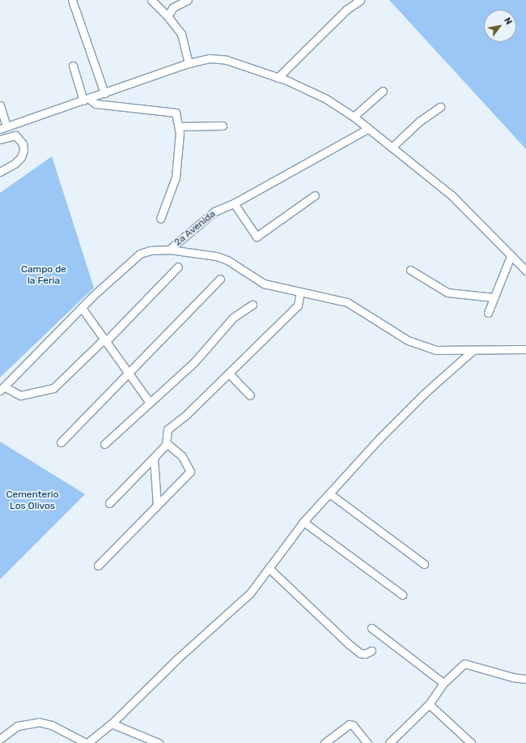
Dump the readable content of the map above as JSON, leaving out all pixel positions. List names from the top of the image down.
{
  "streets": {
    "street": ["2a Avenida"]
  },
  "parks": ["Campo de la Feria", "Cementerio Los Olivos"],
  "north": "top right"
}
